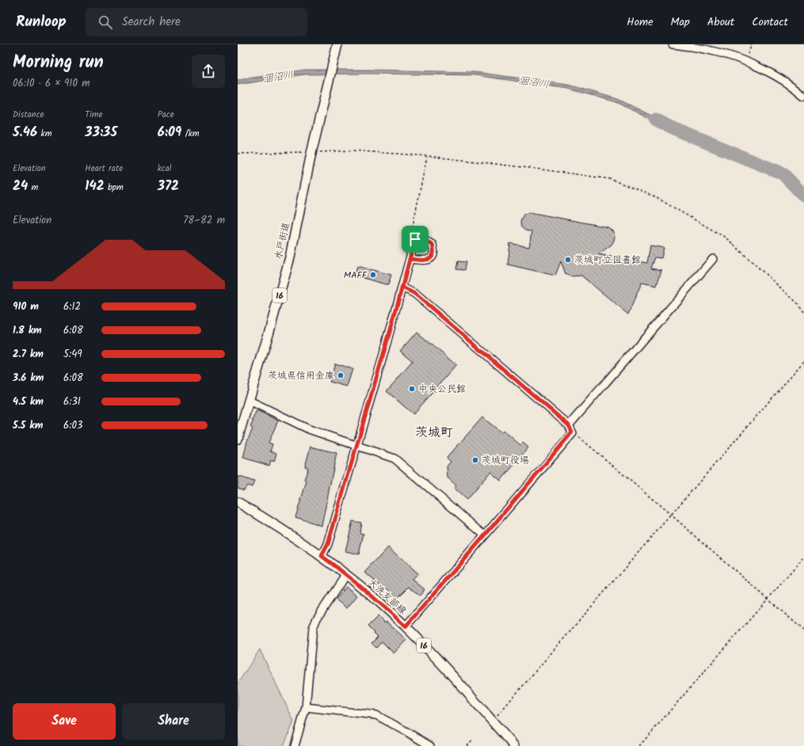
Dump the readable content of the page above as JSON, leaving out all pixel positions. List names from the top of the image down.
{
  "streets": {
    "main road": ["水戸街道", "16", "大洗友部線"]
  },
  "districts": ["茨城町"],
  "water": ["涸沼川"],
  "places": [
    "茨城町立図書館",
    "MAFF",
    "茨城県信用金庫",
    "中央公民館",
    "茨城町役場"
  ],
  "page": {
    "header": "Runloop",
    "search": "Search here",
    "nav": [
      "Home",
      "Map",
      "About",
      "Contact"
    ],
    "heading": ["Morning run", "06:10 · 6 × 910 m"],
    "stats": [
      ["Distance", "5.46 km"],
      ["Time", "33:35"],
      ["Pace", "6:09 /km"],
      ["Elevation", "24 m"],
      ["Heart rate", "142 bpm"],
      ["kcal", "372"]
    ],
    "chart": ["Elevation", "78–82 m"],
    "list": [
      {
        "name": "910 m",
        "note": "6:12"
      },
      {
        "name": "1.8 km",
        "note": "6:08"
      },
      {
        "name": "2.7 km",
        "note": "5:49"
      },
      {
        "name": "3.6 km",
        "note": "6:08"
      },
      {
        "name": "4.5 km",
        "note": "6:31"
      },
      {
        "name": "5.5 km",
        "note": "6:03"
      }
    ],
    "buttons": ["Save", "Share"]
  }
}
